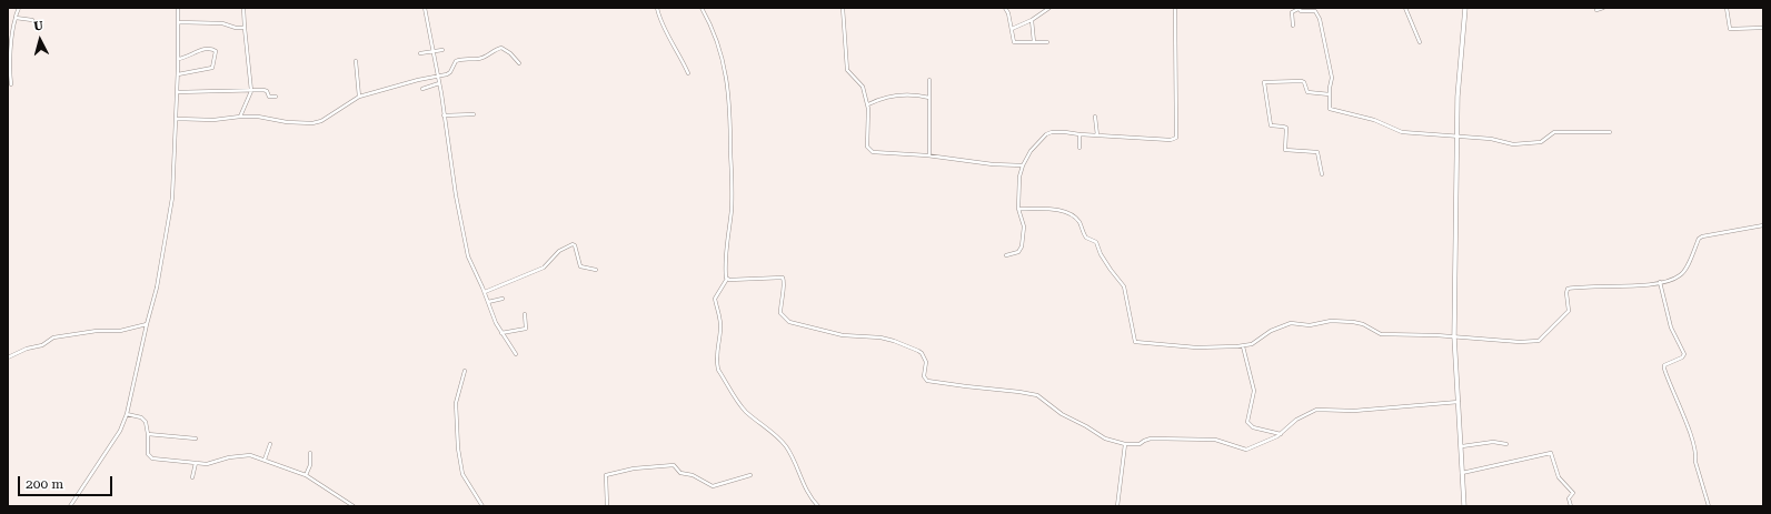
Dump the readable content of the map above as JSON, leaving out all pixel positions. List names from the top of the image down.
{
  "scale_bar": "200 m",
  "north": "top"
}
